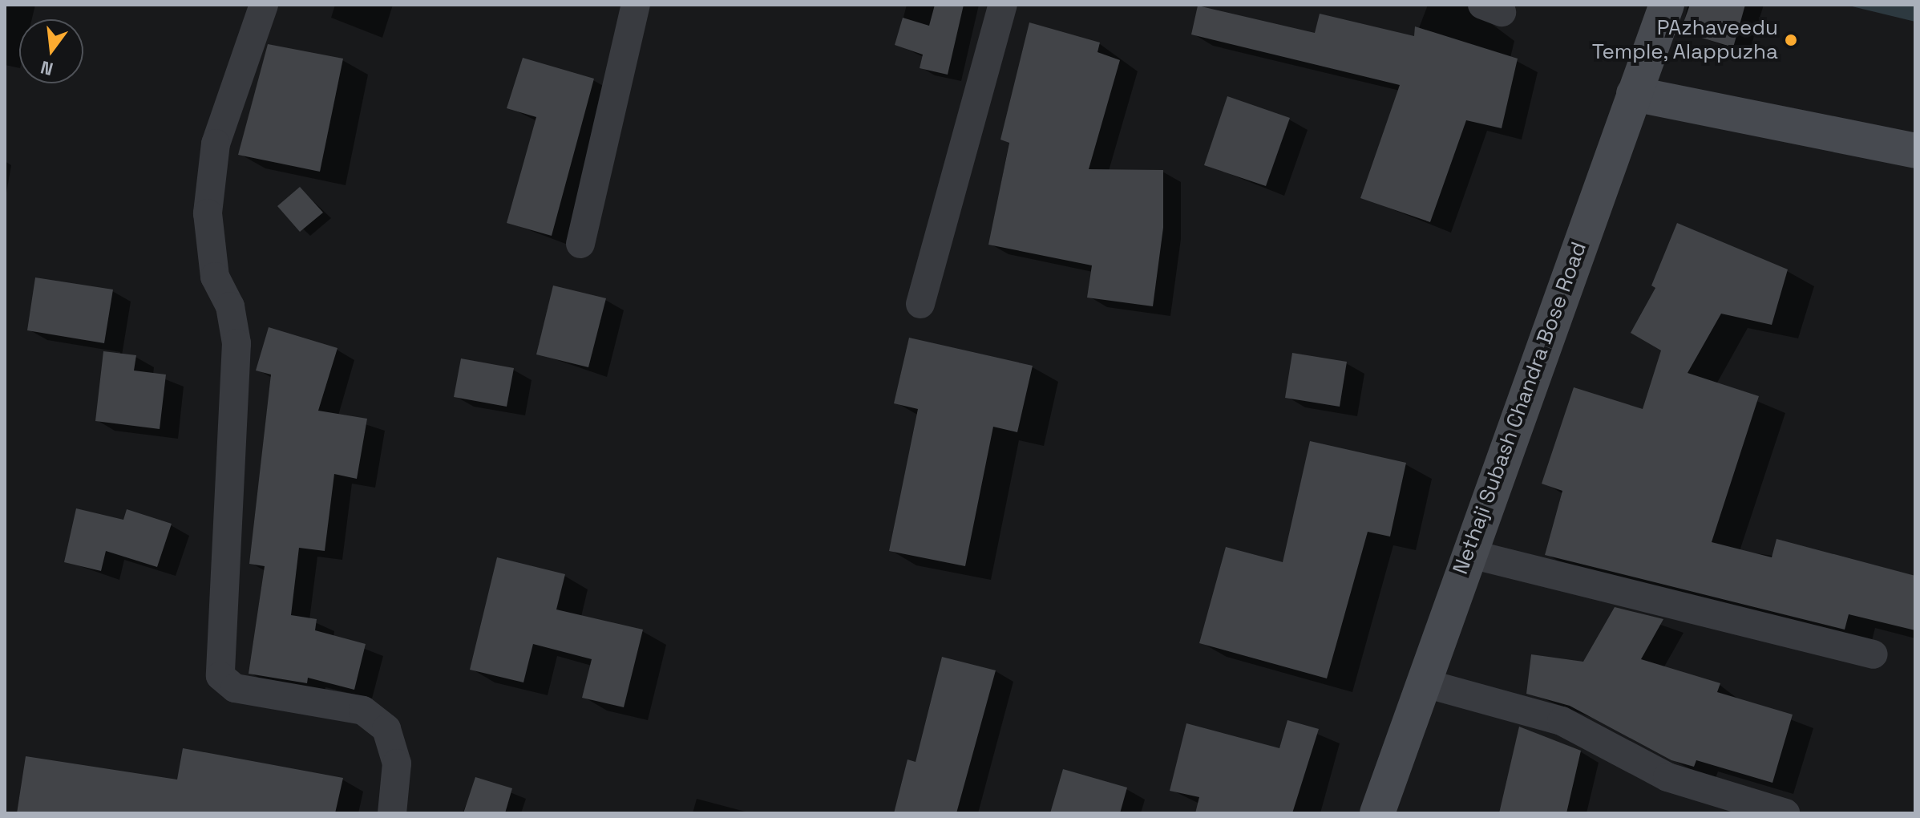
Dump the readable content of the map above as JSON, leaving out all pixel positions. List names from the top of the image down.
{
  "streets": {
    "main road": ["Nethaji Subash Chandra Bose Road"]
  },
  "places": ["PAzhaveedu Temple, Alappuzha"],
  "north": "bottom"
}
